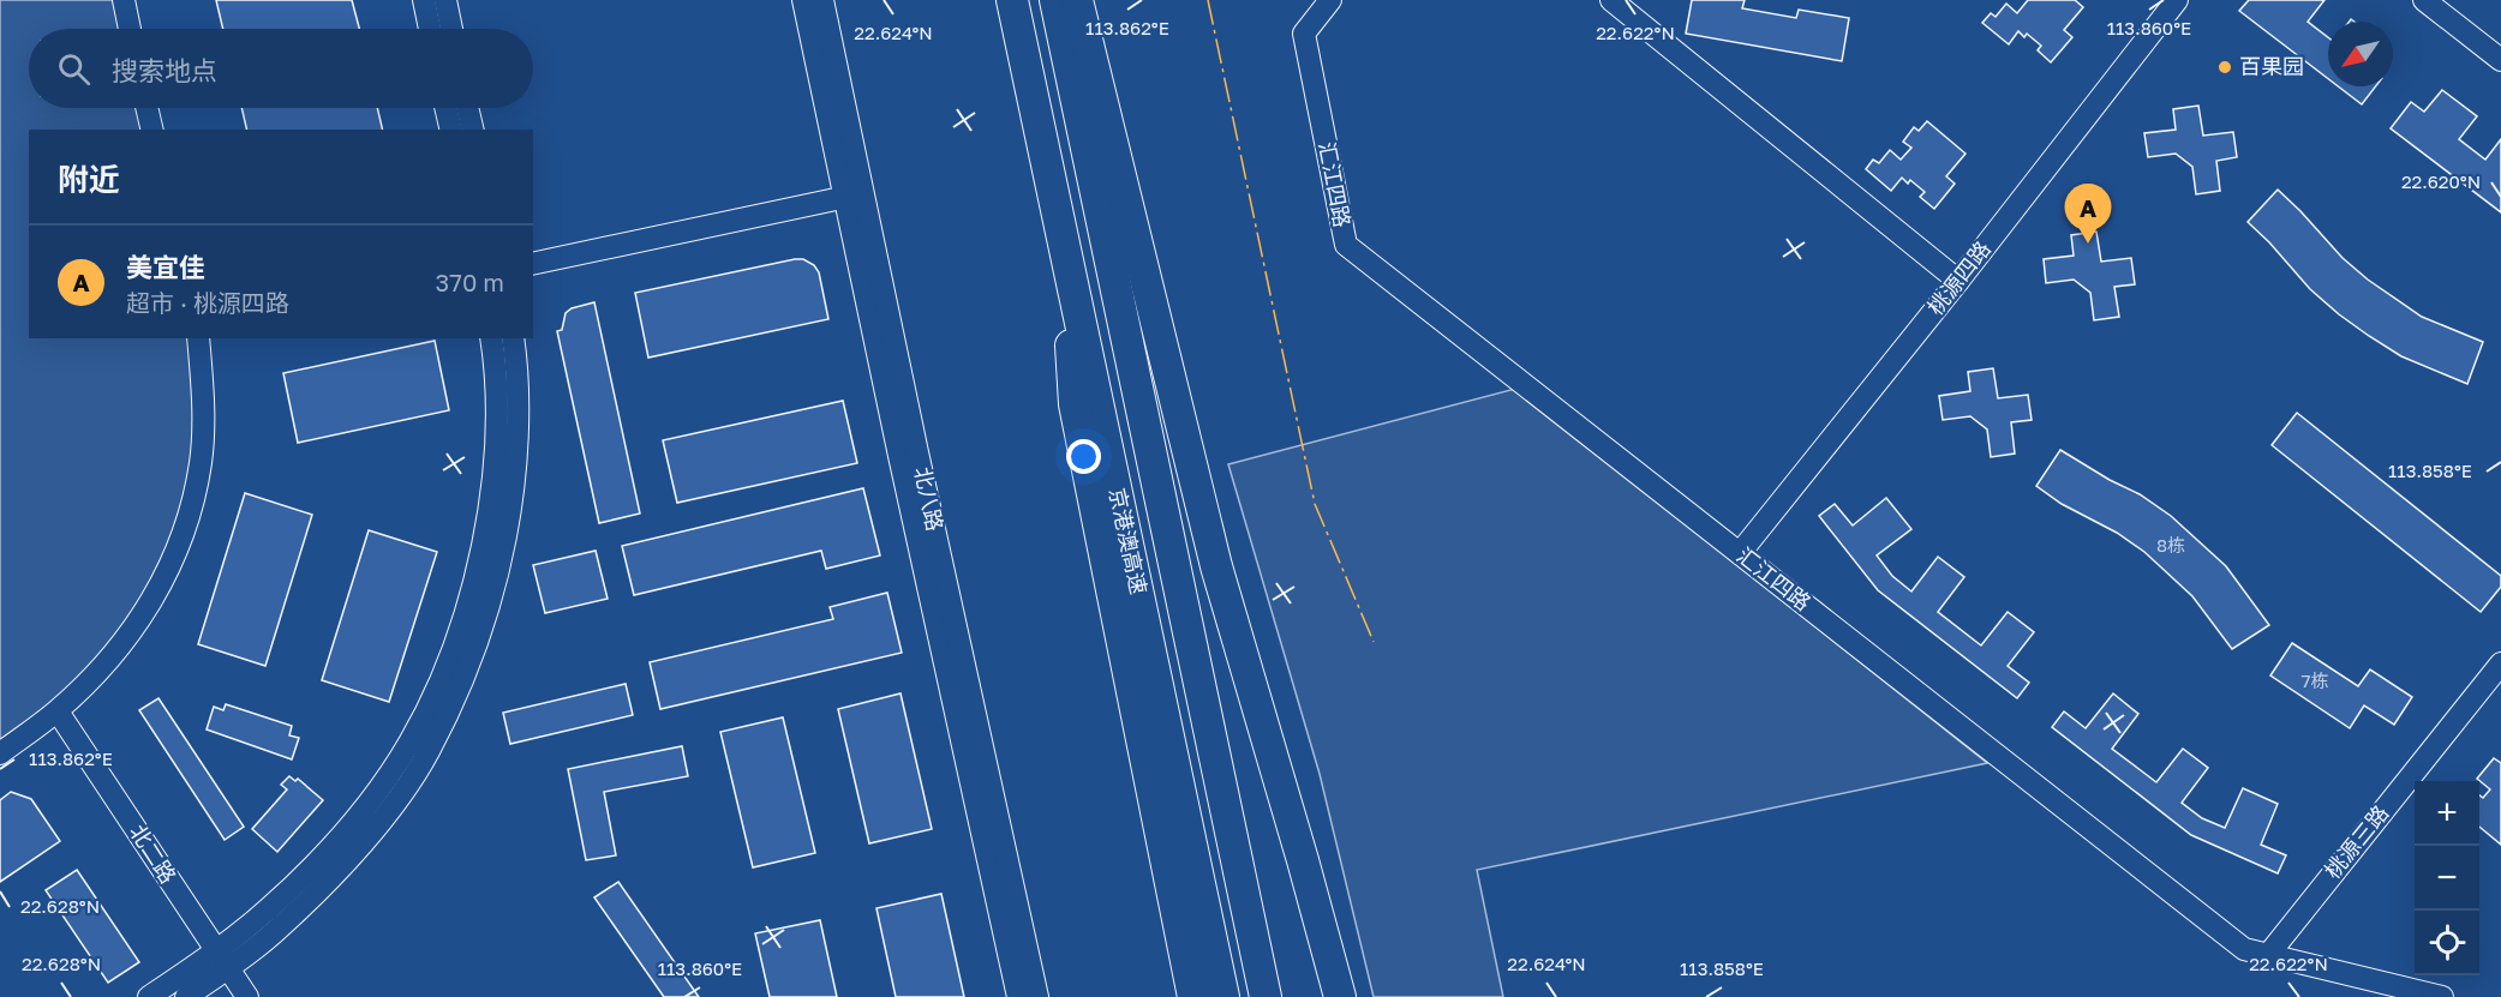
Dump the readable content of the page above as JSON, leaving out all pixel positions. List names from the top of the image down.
{
  "streets": {
    "highway": ["京港澳高速"],
    "street": [
      "汇江四路",
      "桃源四路",
      "北八路",
      "桃源三路",
      "北二路"
    ]
  },
  "crossings": [
    ["汇江四路", "桃源四路"],
    ["汇江四路", "桃源三路"]
  ],
  "places": ["百果园"],
  "house_numbers": ["8栋", "7栋"],
  "north": "bottom left",
  "page": {
    "search": "搜索地点",
    "heading": "附近",
    "pins": "A",
    "list": [
      {
        "mark": "A",
        "name": "美宜佳",
        "note": "超市 · 桃源四路",
        "value": "370 m"
      }
    ],
    "map_buttons": ["+", "−"]
  },
  "coordinates": [
    "113.862°E",
    "113.860°E",
    "22.624°N",
    "22.622°N",
    "22.620°N",
    "113.858°E",
    "22.628°N"
  ]
}
